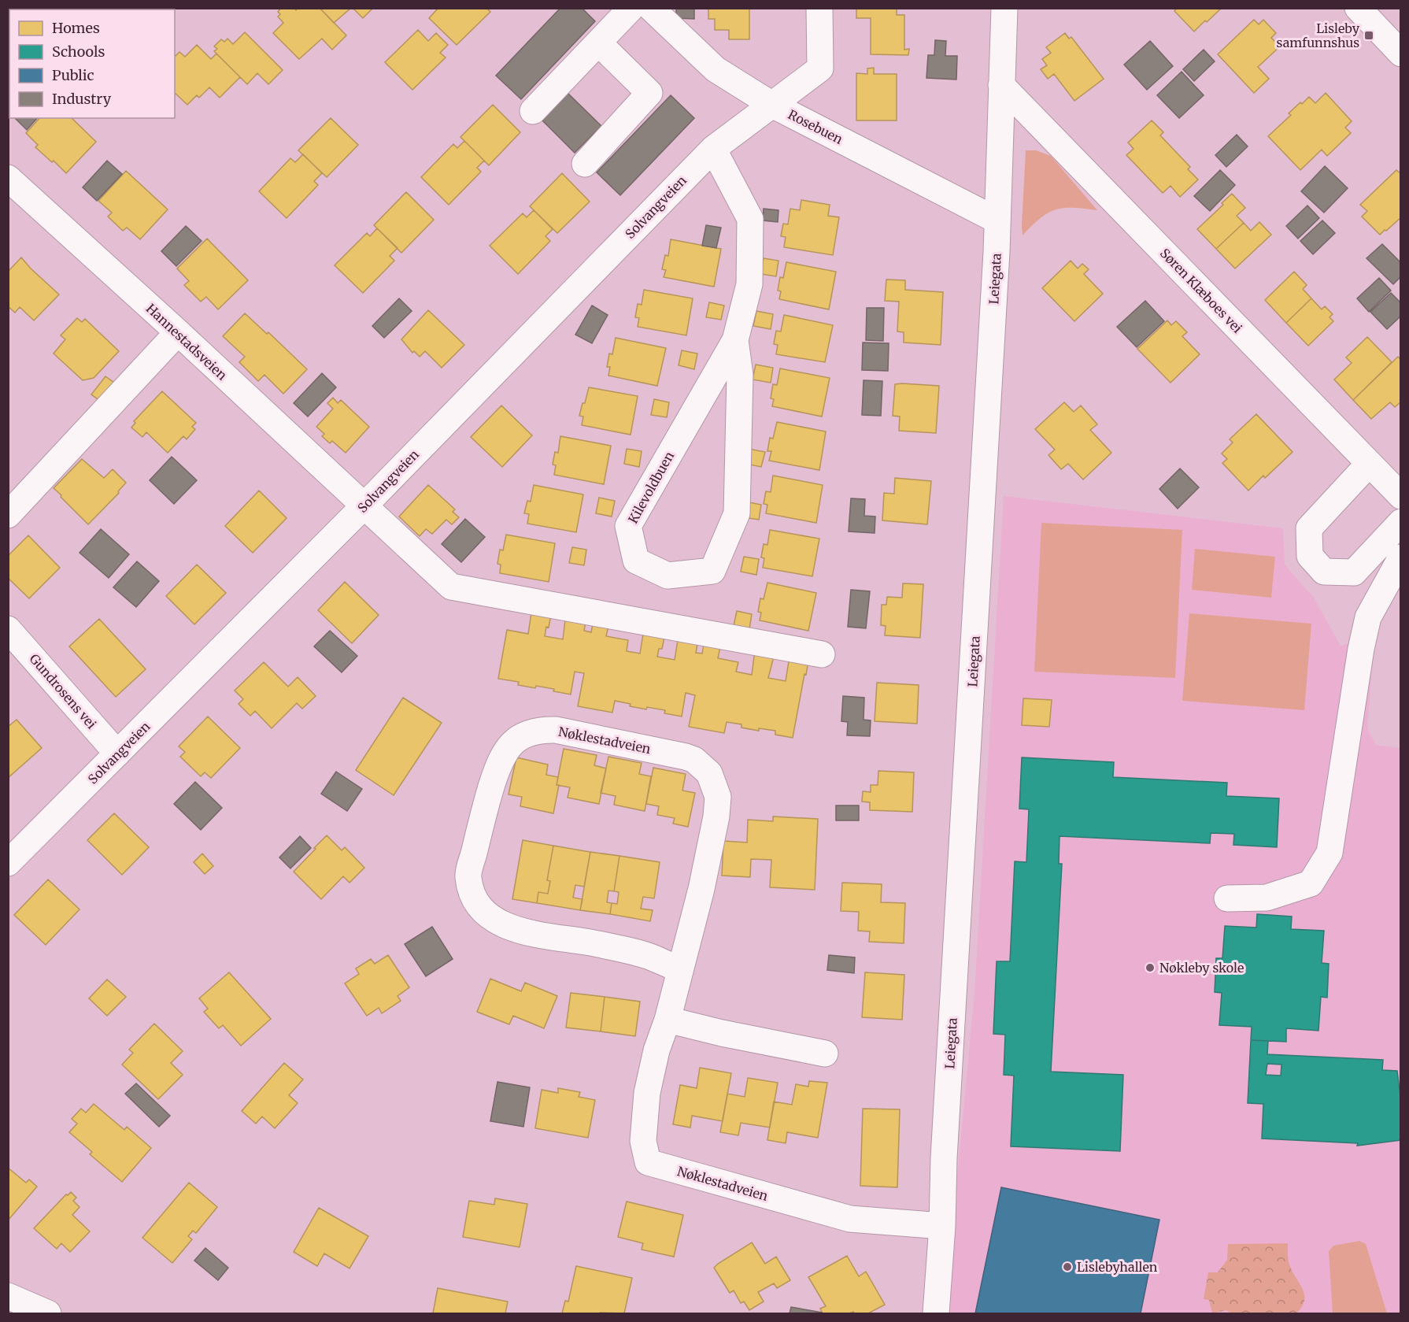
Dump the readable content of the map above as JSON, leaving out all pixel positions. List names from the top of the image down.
{
  "streets": {
    "street": [
      "Rosebuen",
      "Solvangveien",
      "Leiegata",
      "Søren Klæboes vei",
      "Hannestadsveien",
      "Kilevoldbuen",
      "Gundrosens vei",
      "Nøklestadveien"
    ]
  },
  "crossings": [
    ["Rosebuen", "Solvangveien"],
    ["Rosebuen", "Leiegata"],
    ["Solvangveien", "Hannestadsveien"],
    ["Solvangveien", "Kilevoldbuen"],
    ["Solvangveien", "Gundrosens vei"],
    ["Leiegata", "Søren Klæboes vei"],
    ["Leiegata", "Nøklestadveien"]
  ],
  "places": {
    "transit": ["Lisleby samfunnshus"],
    "other": ["Nøkleby skole", "Lislebyhallen"]
  },
  "legend": [
    "Homes",
    "Schools",
    "Public",
    "Industry"
  ]
}
